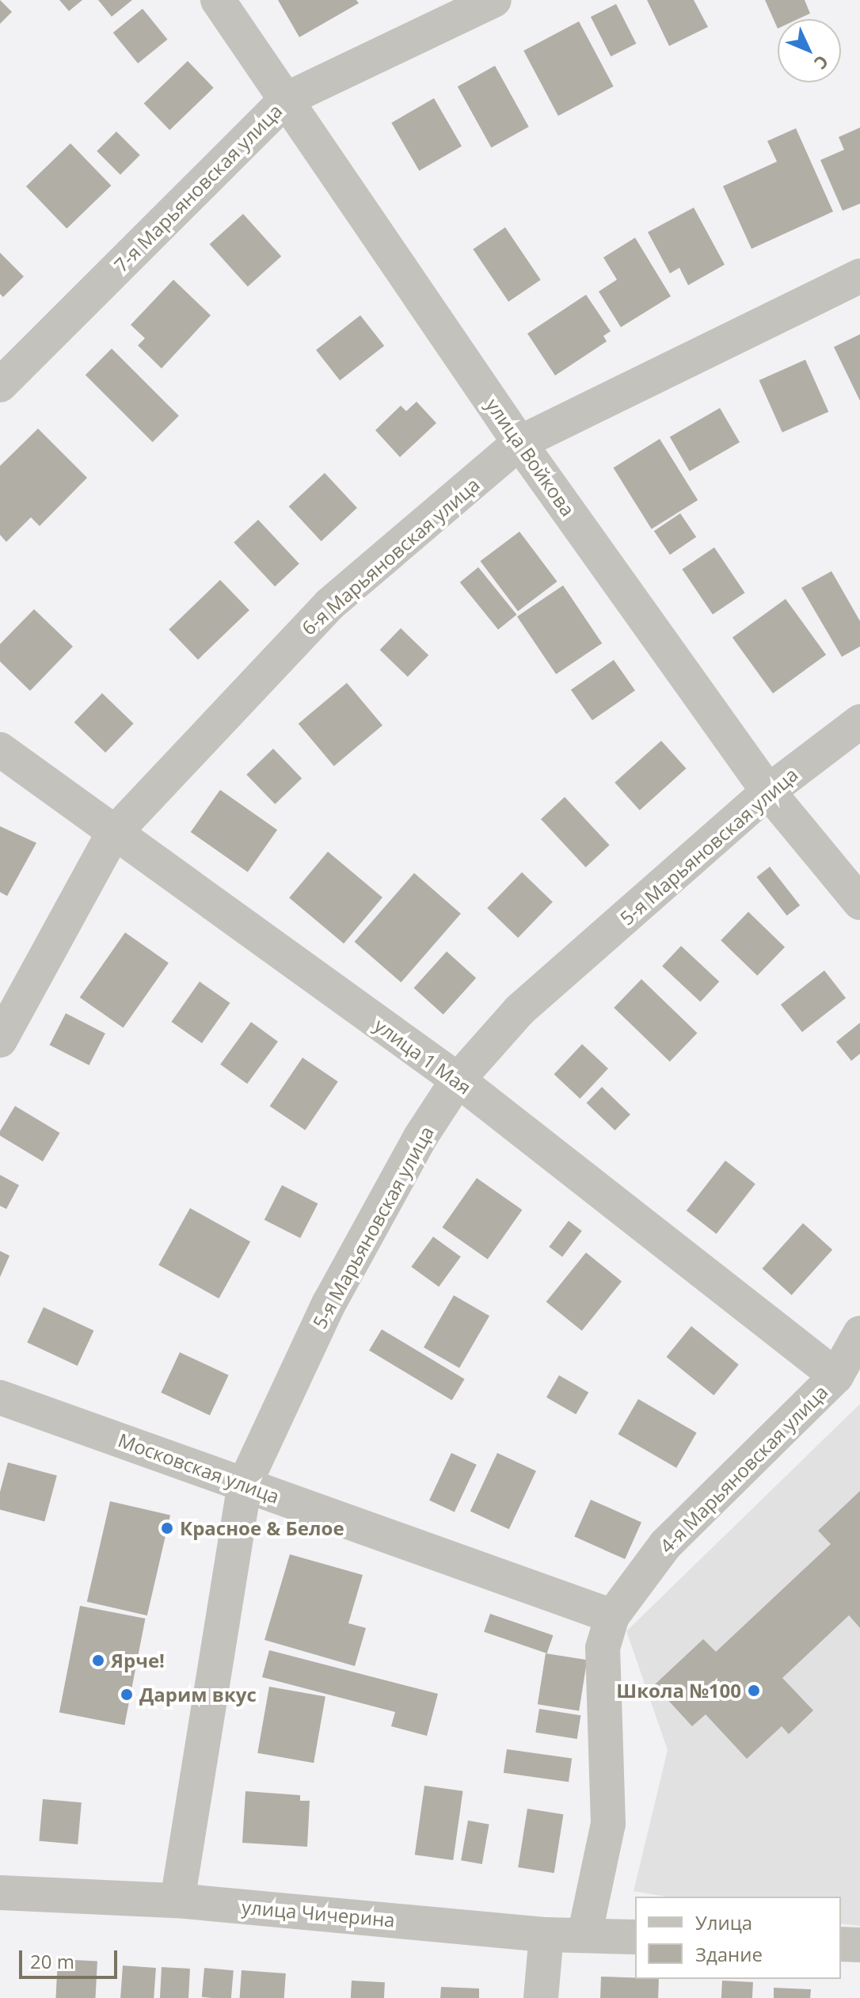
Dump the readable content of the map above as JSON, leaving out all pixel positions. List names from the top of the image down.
{
  "streets": {
    "street": [
      "7-я Марьяновская улица",
      "улица Войкова",
      "6-я Марьяновская улица",
      "5-я Марьяновская улица",
      "улица 1 Мая",
      "Московская улица",
      "4-я Марьяновская улица",
      "улица Чичерина"
    ]
  },
  "crossings": [
    ["7-я Марьяновская улица", "улица Войкова"],
    ["улица Войкова", "6-я Марьяновская улица"],
    ["улица Войкова", "5-я Марьяновская улица"],
    ["6-я Марьяновская улица", "улица 1 Мая"],
    ["5-я Марьяновская улица", "улица 1 Мая"],
    ["5-я Марьяновская улица", "Московская улица"],
    ["5-я Марьяновская улица", "улица Чичерина"],
    ["улица 1 Мая", "4-я Марьяновская улица"],
    ["Московская улица", "4-я Марьяновская улица"],
    ["4-я Марьяновская улица", "улица Чичерина"]
  ],
  "places": [
    "Красное & Белое",
    "Ярче!",
    "Школа №100",
    "Дарим вкус"
  ],
  "legend": ["Улица", "Здание"],
  "scale_bar": "20 m",
  "north": "bottom right"
}
